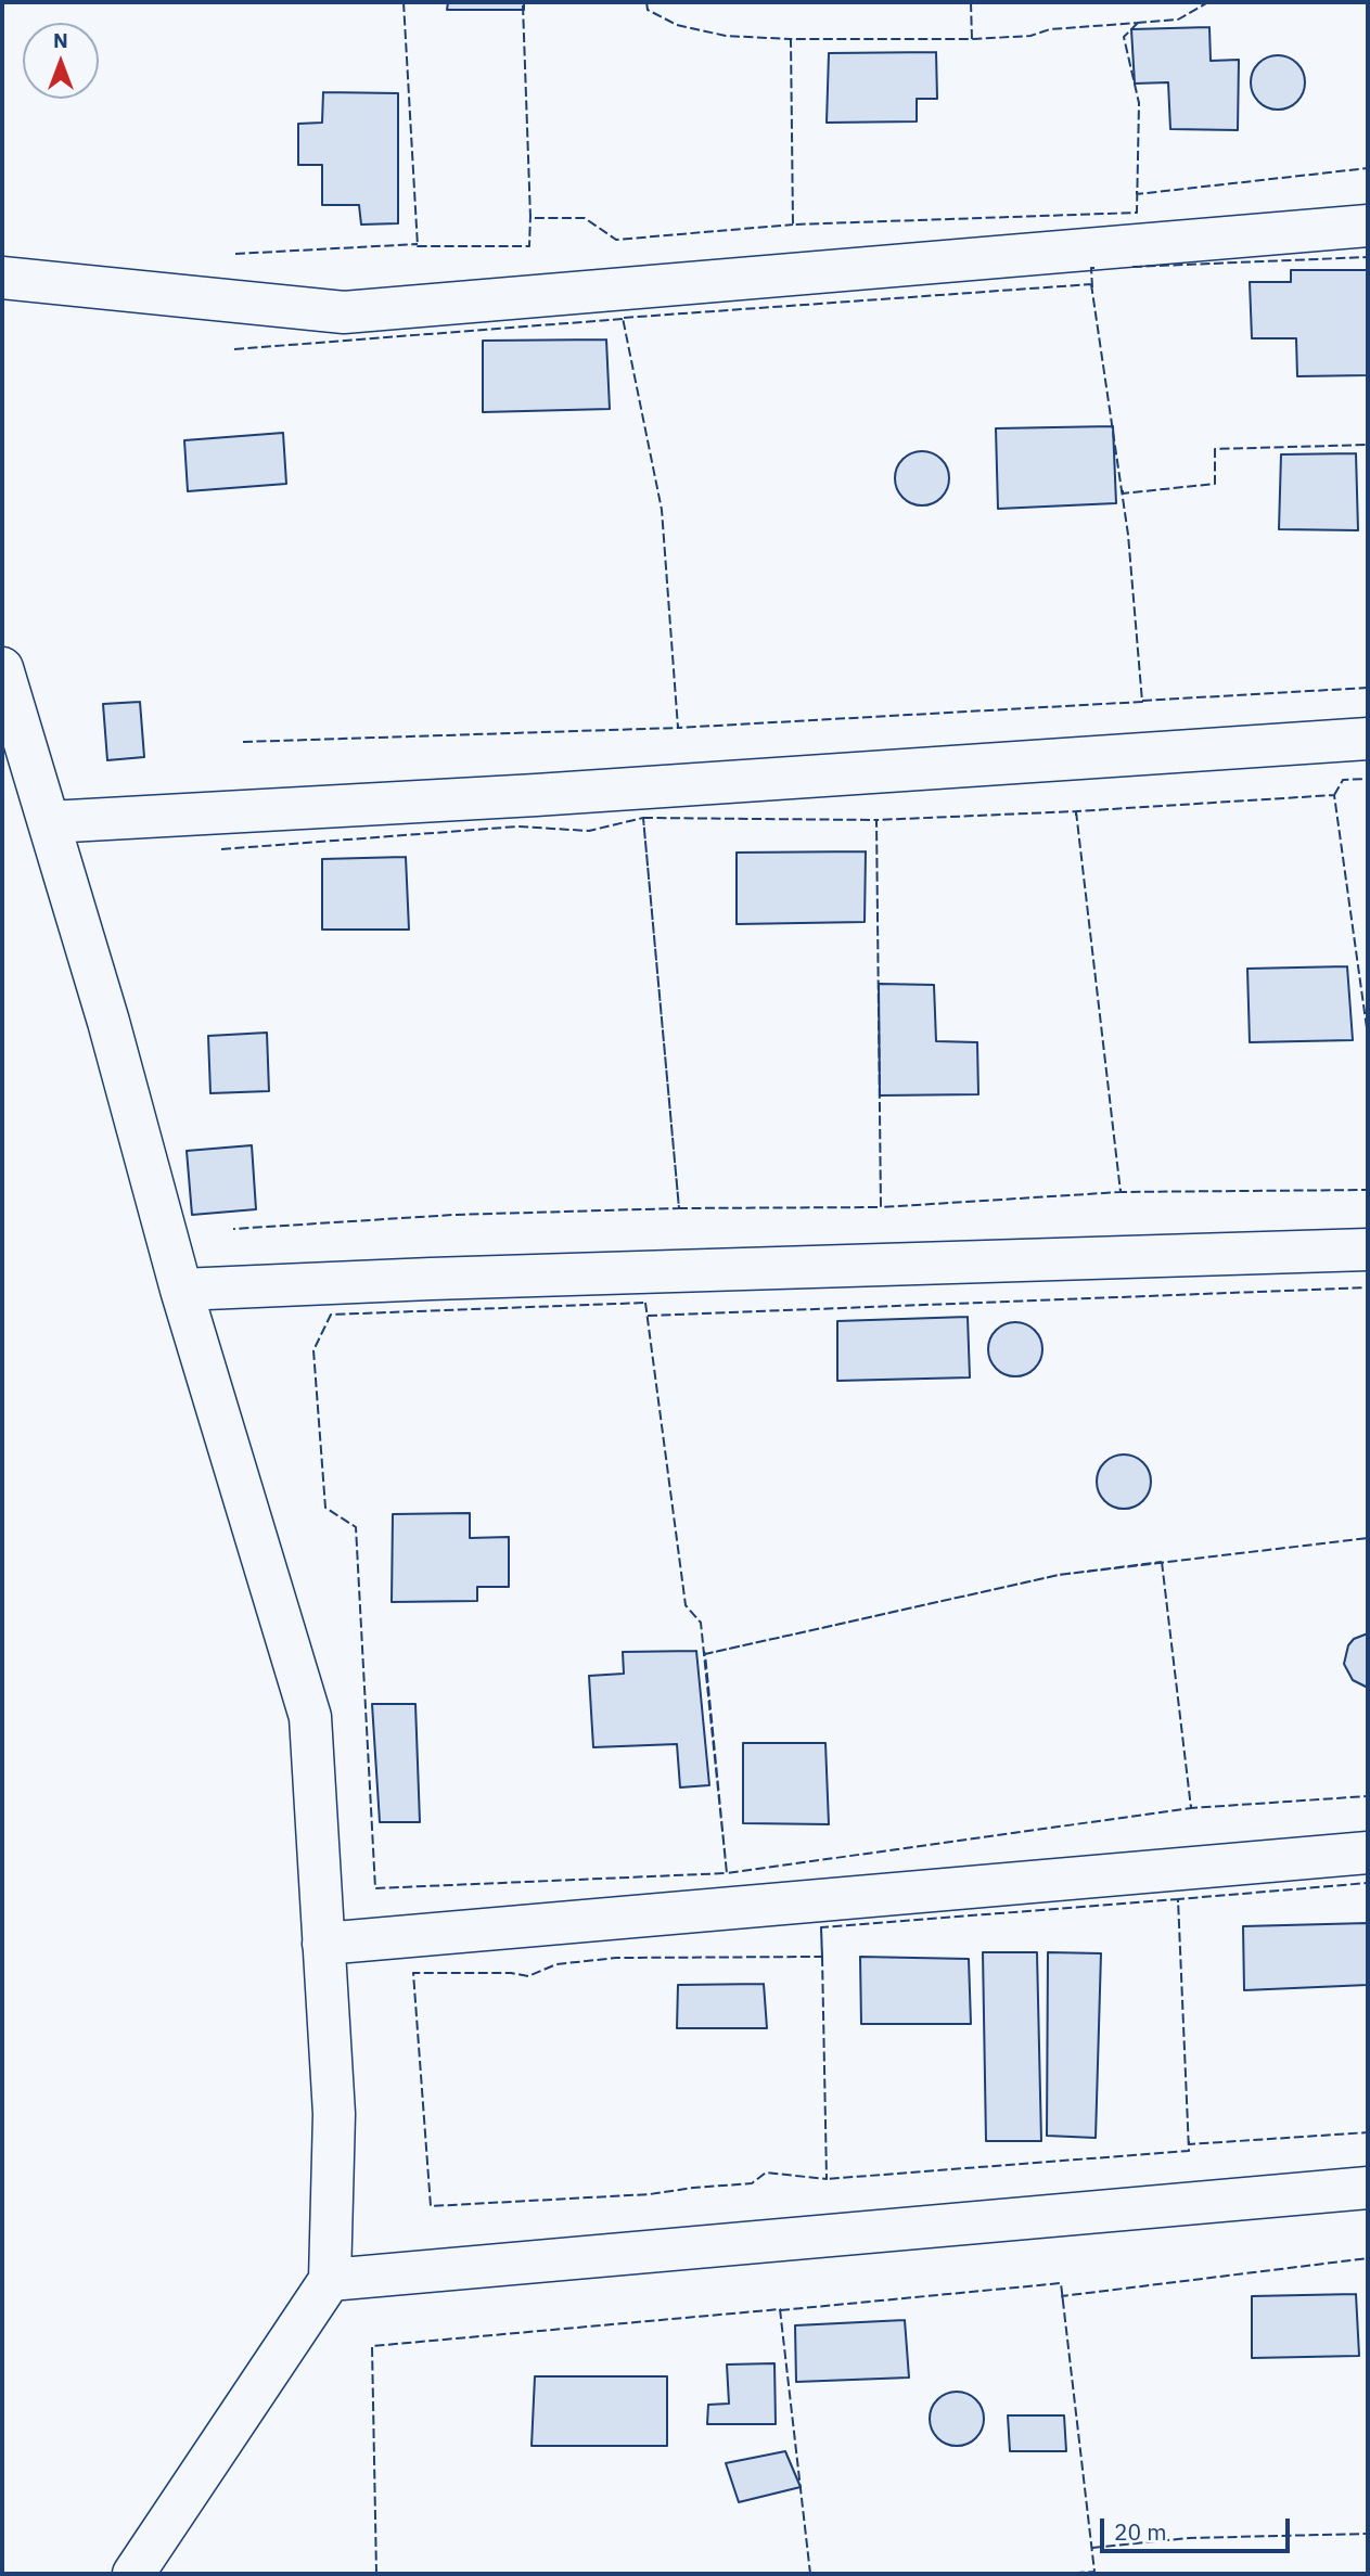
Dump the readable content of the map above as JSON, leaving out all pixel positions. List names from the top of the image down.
{
  "scale_bar": "20 m",
  "north": "top"
}
